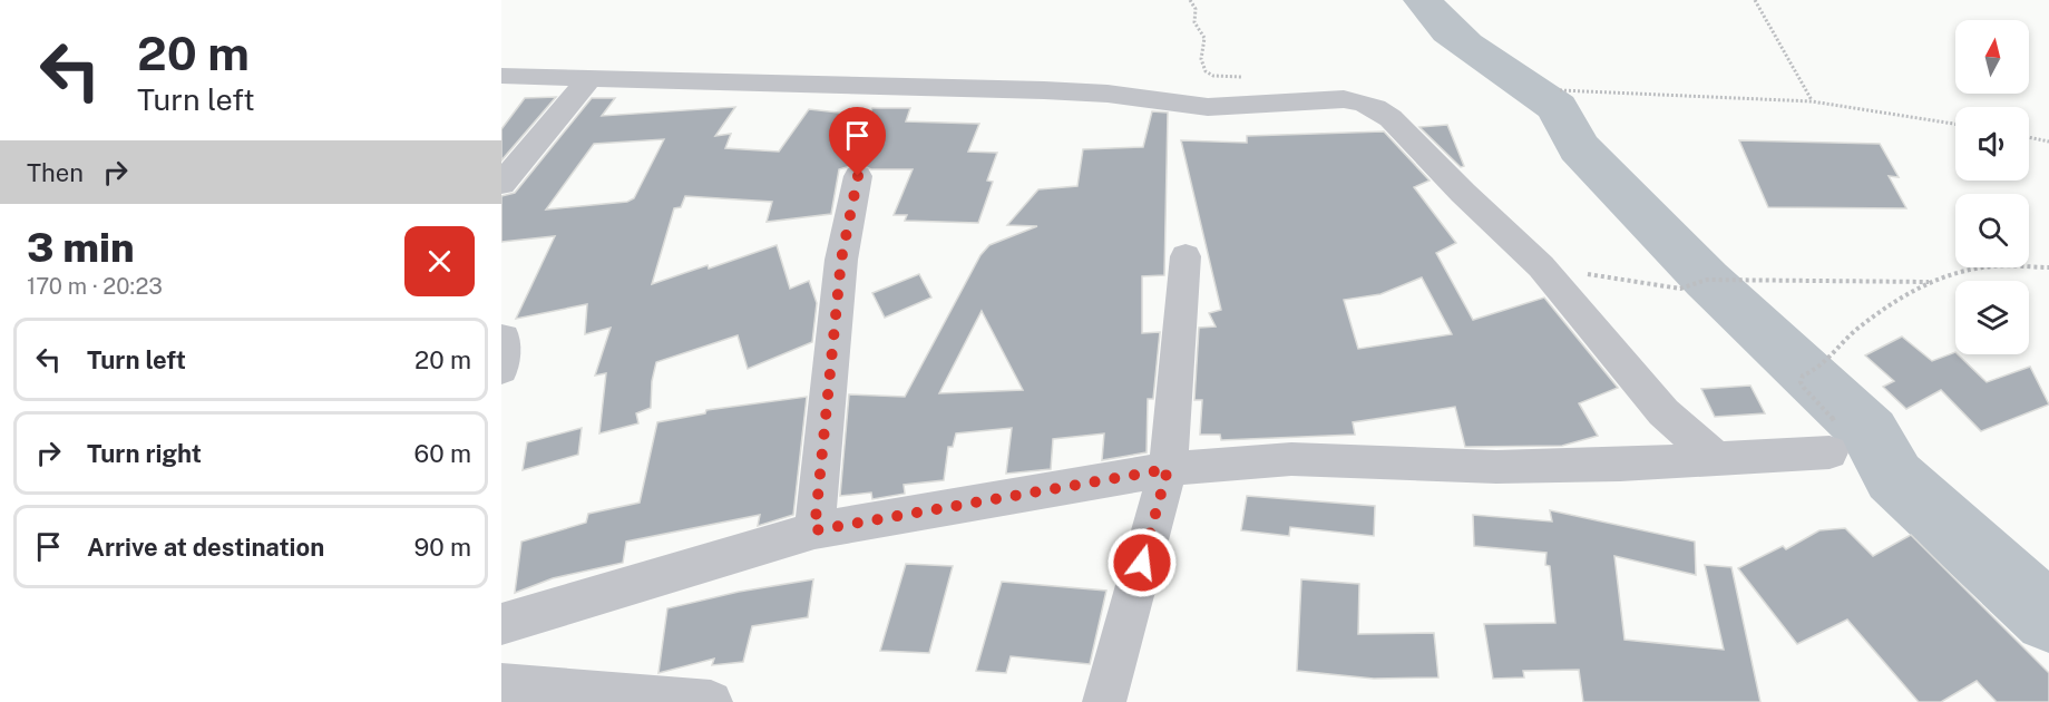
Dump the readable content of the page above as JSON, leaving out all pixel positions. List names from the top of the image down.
{
  "north": "top",
  "page": {
    "turn": ["20 m", "Turn left"],
    "then": "Then",
    "heading": ["3 min", "170 m · 20:23"],
    "list": [
      {
        "name": "Turn left",
        "value": "20 m"
      },
      {
        "name": "Turn right",
        "value": "60 m"
      },
      {
        "name": "Arrive at destination",
        "value": "90 m"
      }
    ]
  }
}
